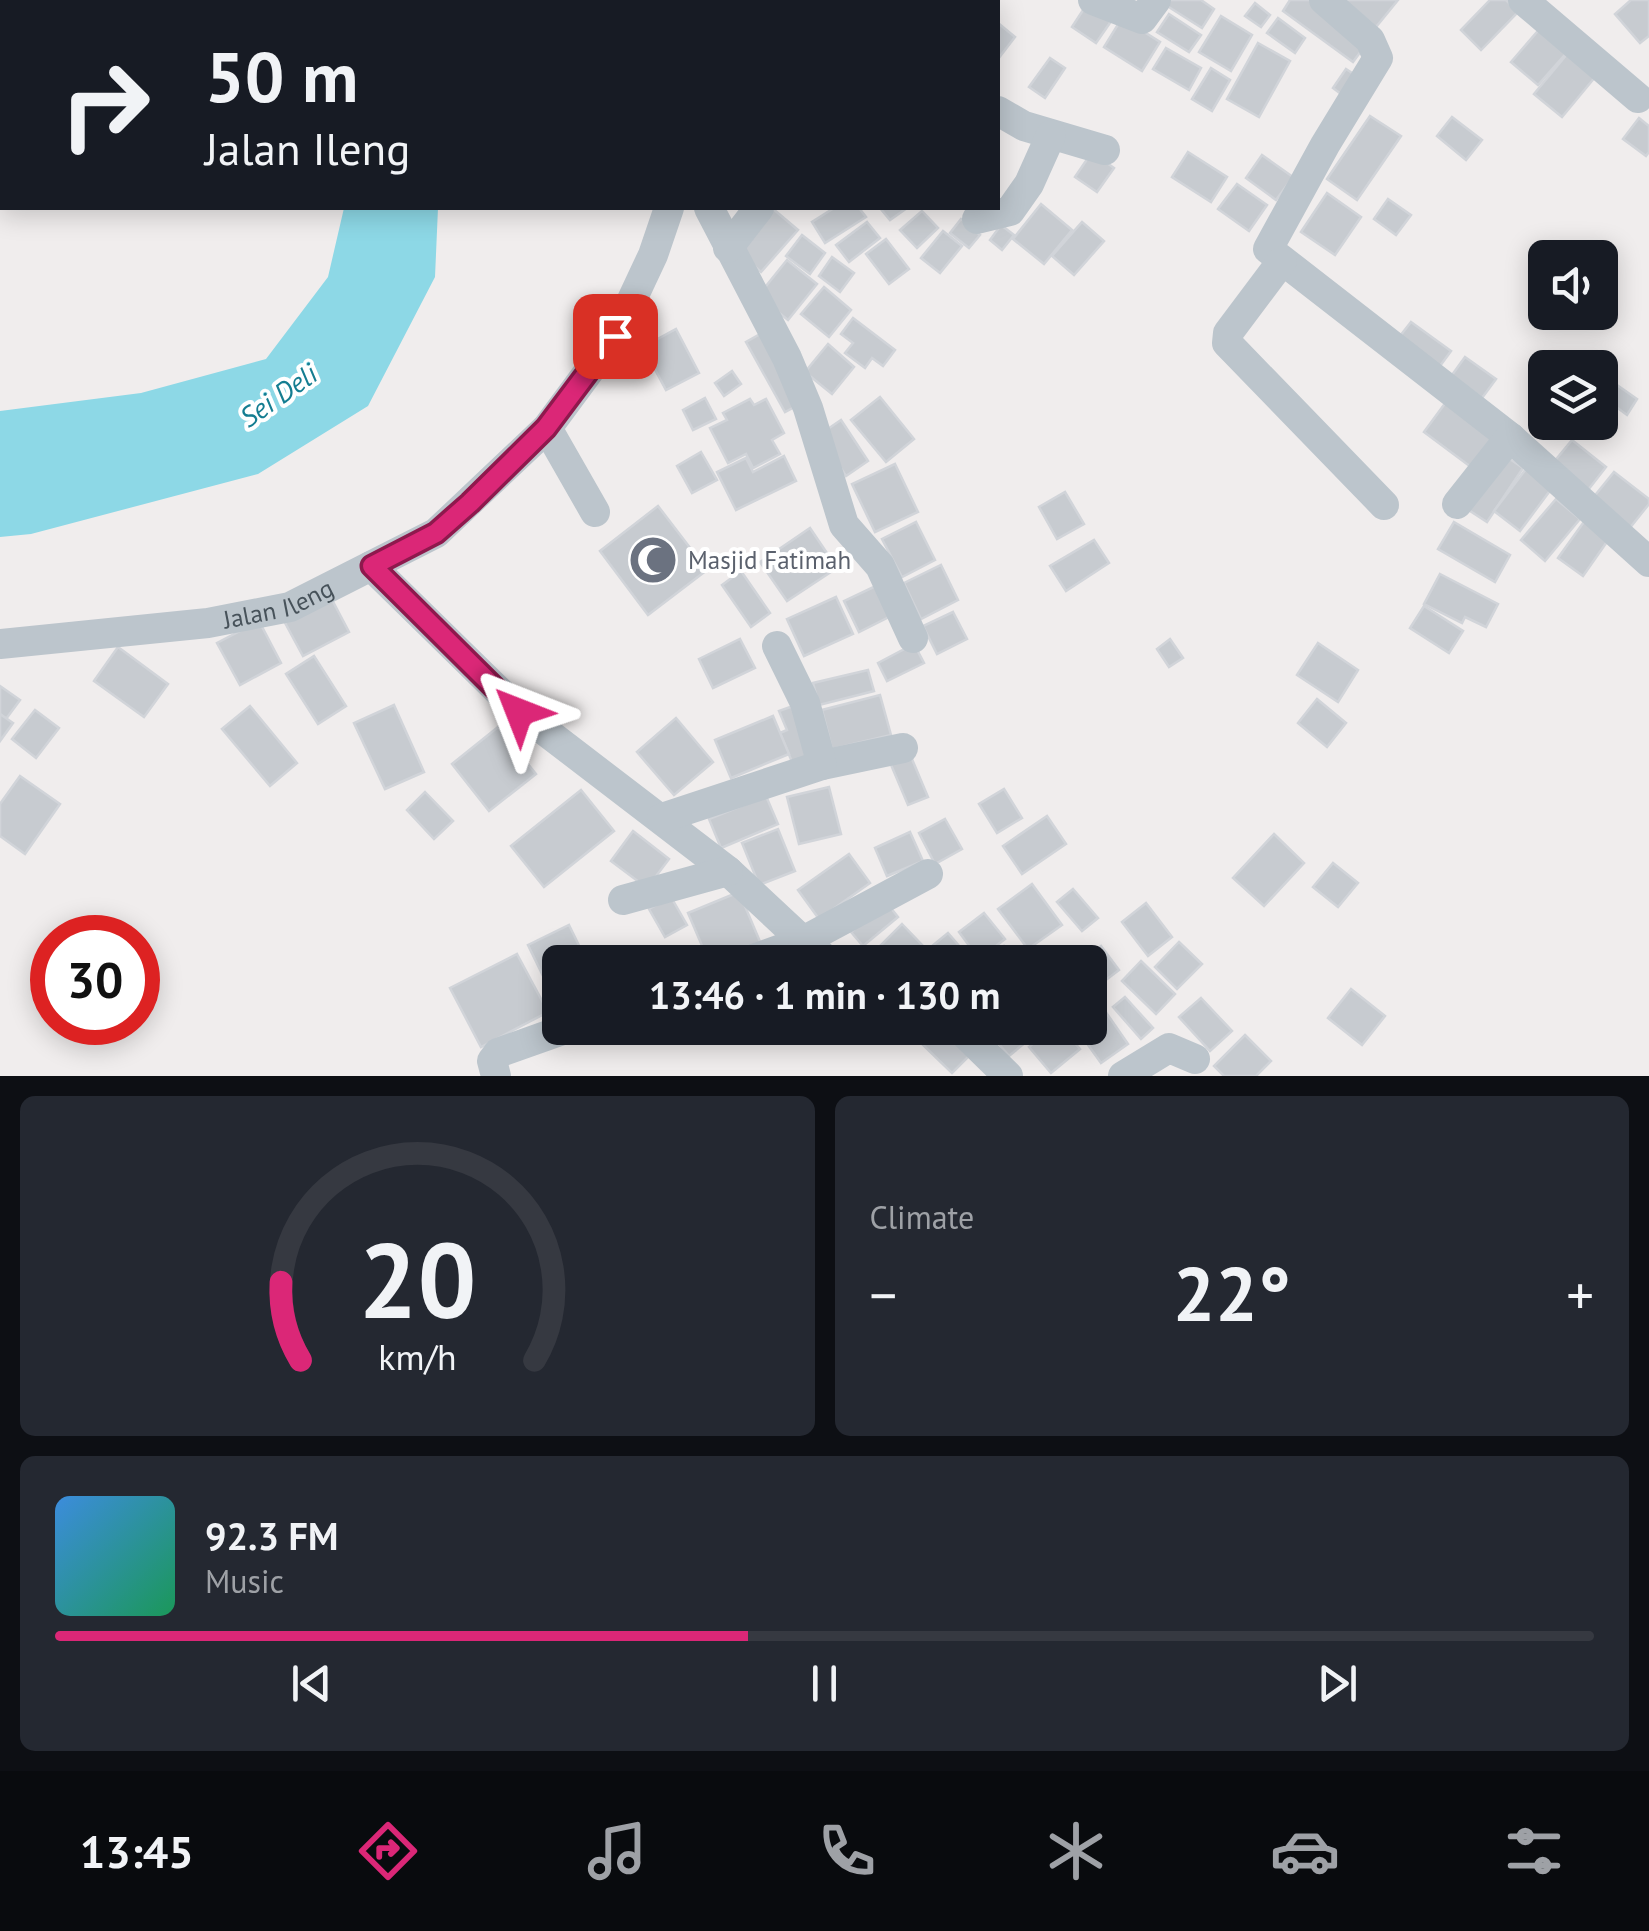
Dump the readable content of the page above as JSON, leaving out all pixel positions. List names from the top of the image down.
{
  "streets": {
    "street": ["Jalan Ileng"]
  },
  "water": ["Sei Deli"],
  "places": {
    "mosque": ["Masjid Fatimah"]
  },
  "page": {
    "turn": ["50 m", "Jalan Ileng"],
    "limit": "30",
    "trip": "13:46 · 1 min · 130 m",
    "tile": "Climate",
    "heat": ["−", "22°", "+"],
    "song": ["92.3 FM", "Music"],
    "tabs": "13:45",
    "gauge": ["20", "km/h"]
  }
}
